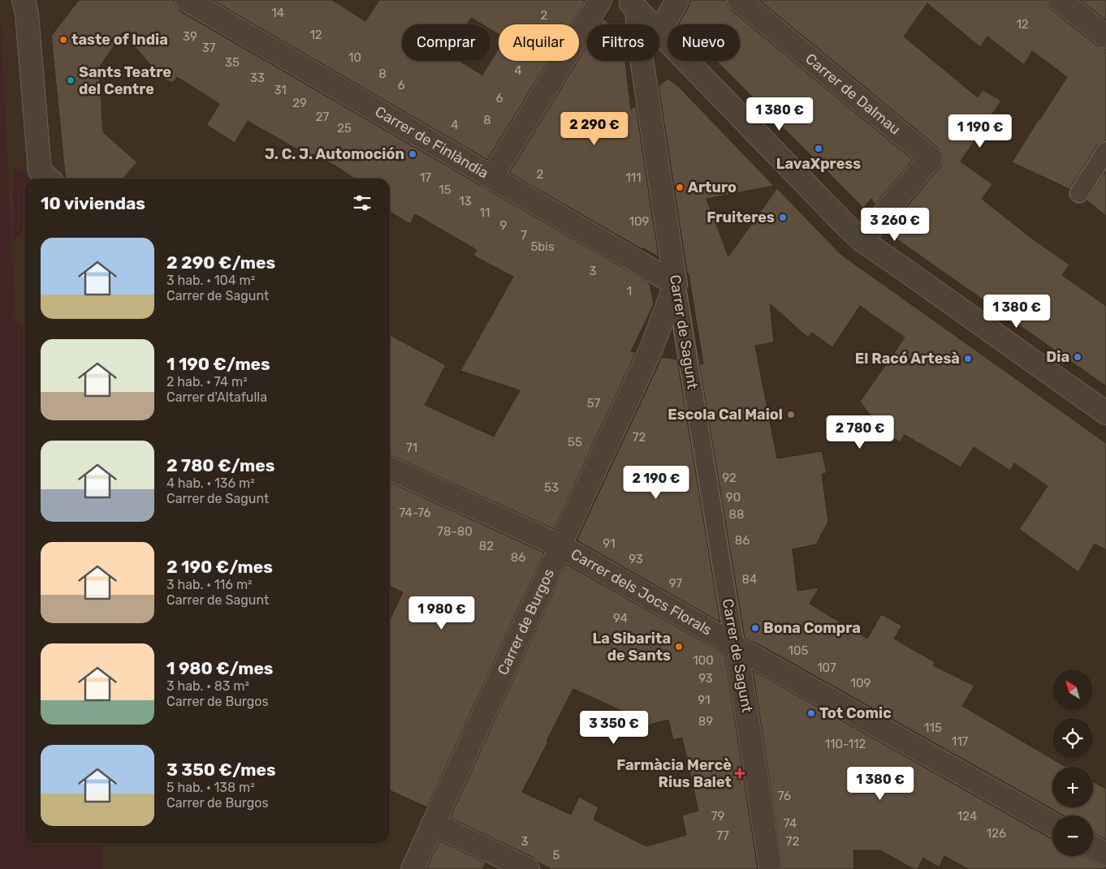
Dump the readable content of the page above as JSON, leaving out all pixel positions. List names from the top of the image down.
{
  "streets": {
    "street": [
      "Carrer de Dalmau",
      "Carrer de Finlàndia",
      "Carrer de Sagunt",
      "Carrer dels Jocs Florals",
      "Carrer de Burgos"
    ]
  },
  "crossings": [
    ["Carrer de Finlàndia", "Carrer de Sagunt"],
    ["Carrer de Finlàndia", "Carrer de Burgos"],
    ["Carrer de Sagunt", "Carrer dels Jocs Florals"],
    ["Carrer de Sagunt", "Carrer de Burgos"],
    ["Carrer dels Jocs Florals", "Carrer de Burgos"]
  ],
  "places": {
    "other": [
      "taste of India",
      "Sants Teatre del Centre",
      "LavaXpress",
      "J. C. J. Automoción",
      "Arturo",
      "Fruiteres",
      "Dia",
      "El Racó Artesà",
      "Escola Cal Maiol",
      "Bona Compra",
      "La Sibarita de Sants",
      "Tot Comic"
    ],
    "health": ["Farmàcia Mercè Rius Balet"]
  },
  "house_numbers": [
    "14",
    "2",
    "12",
    "12",
    "39",
    "37",
    "10",
    "35",
    "4",
    "8",
    "33",
    "6",
    "31",
    "6",
    "29",
    "27",
    "8",
    "4",
    "25",
    "2",
    "17",
    "111",
    "15",
    "13",
    "11",
    "109",
    "9",
    "7",
    "5bis",
    "3",
    "1",
    "57",
    "72",
    "55",
    "71",
    "92",
    "53",
    "90",
    "74-76",
    "88",
    "78-80",
    "86",
    "91",
    "82",
    "86",
    "93",
    "84",
    "97",
    "94",
    "105",
    "100",
    "107",
    "93",
    "109",
    "91",
    "89",
    "115",
    "117",
    "110-112",
    "76",
    "79",
    "124",
    "74",
    "126",
    "77",
    "3",
    "72",
    "5"
  ],
  "north": "top left",
  "page": {
    "chip": [
      "Comprar",
      "Alquilar",
      "Filtros",
      "Nuevo"
    ],
    "price": [
      "1 380 €",
      "2 290 €",
      "1 190 €",
      "3 260 €",
      "1 380 €",
      "2 780 €",
      "2 190 €",
      "1 980 €",
      "3 350 €",
      "1 380 €"
    ],
    "heading": "10 viviendas",
    "list": [
      {
        "name": "2 290 €/mes",
        "note": "3 hab. · 104 m² · Carrer de Sagunt"
      },
      {
        "name": "1 190 €/mes",
        "note": "2 hab. · 74 m² · Carrer d'Altafulla"
      },
      {
        "name": "2 780 €/mes",
        "note": "4 hab. · 136 m² · Carrer de Sagunt"
      },
      {
        "name": "2 190 €/mes",
        "note": "3 hab. · 116 m² · Carrer de Sagunt"
      },
      {
        "name": "1 980 €/mes",
        "note": "3 hab. · 83 m² · Carrer de Burgos"
      },
      {
        "name": "3 350 €/mes",
        "note": "5 hab. · 138 m² · Carrer de Burgos"
      }
    ],
    "map_buttons": ["+", "−"]
  }
}
